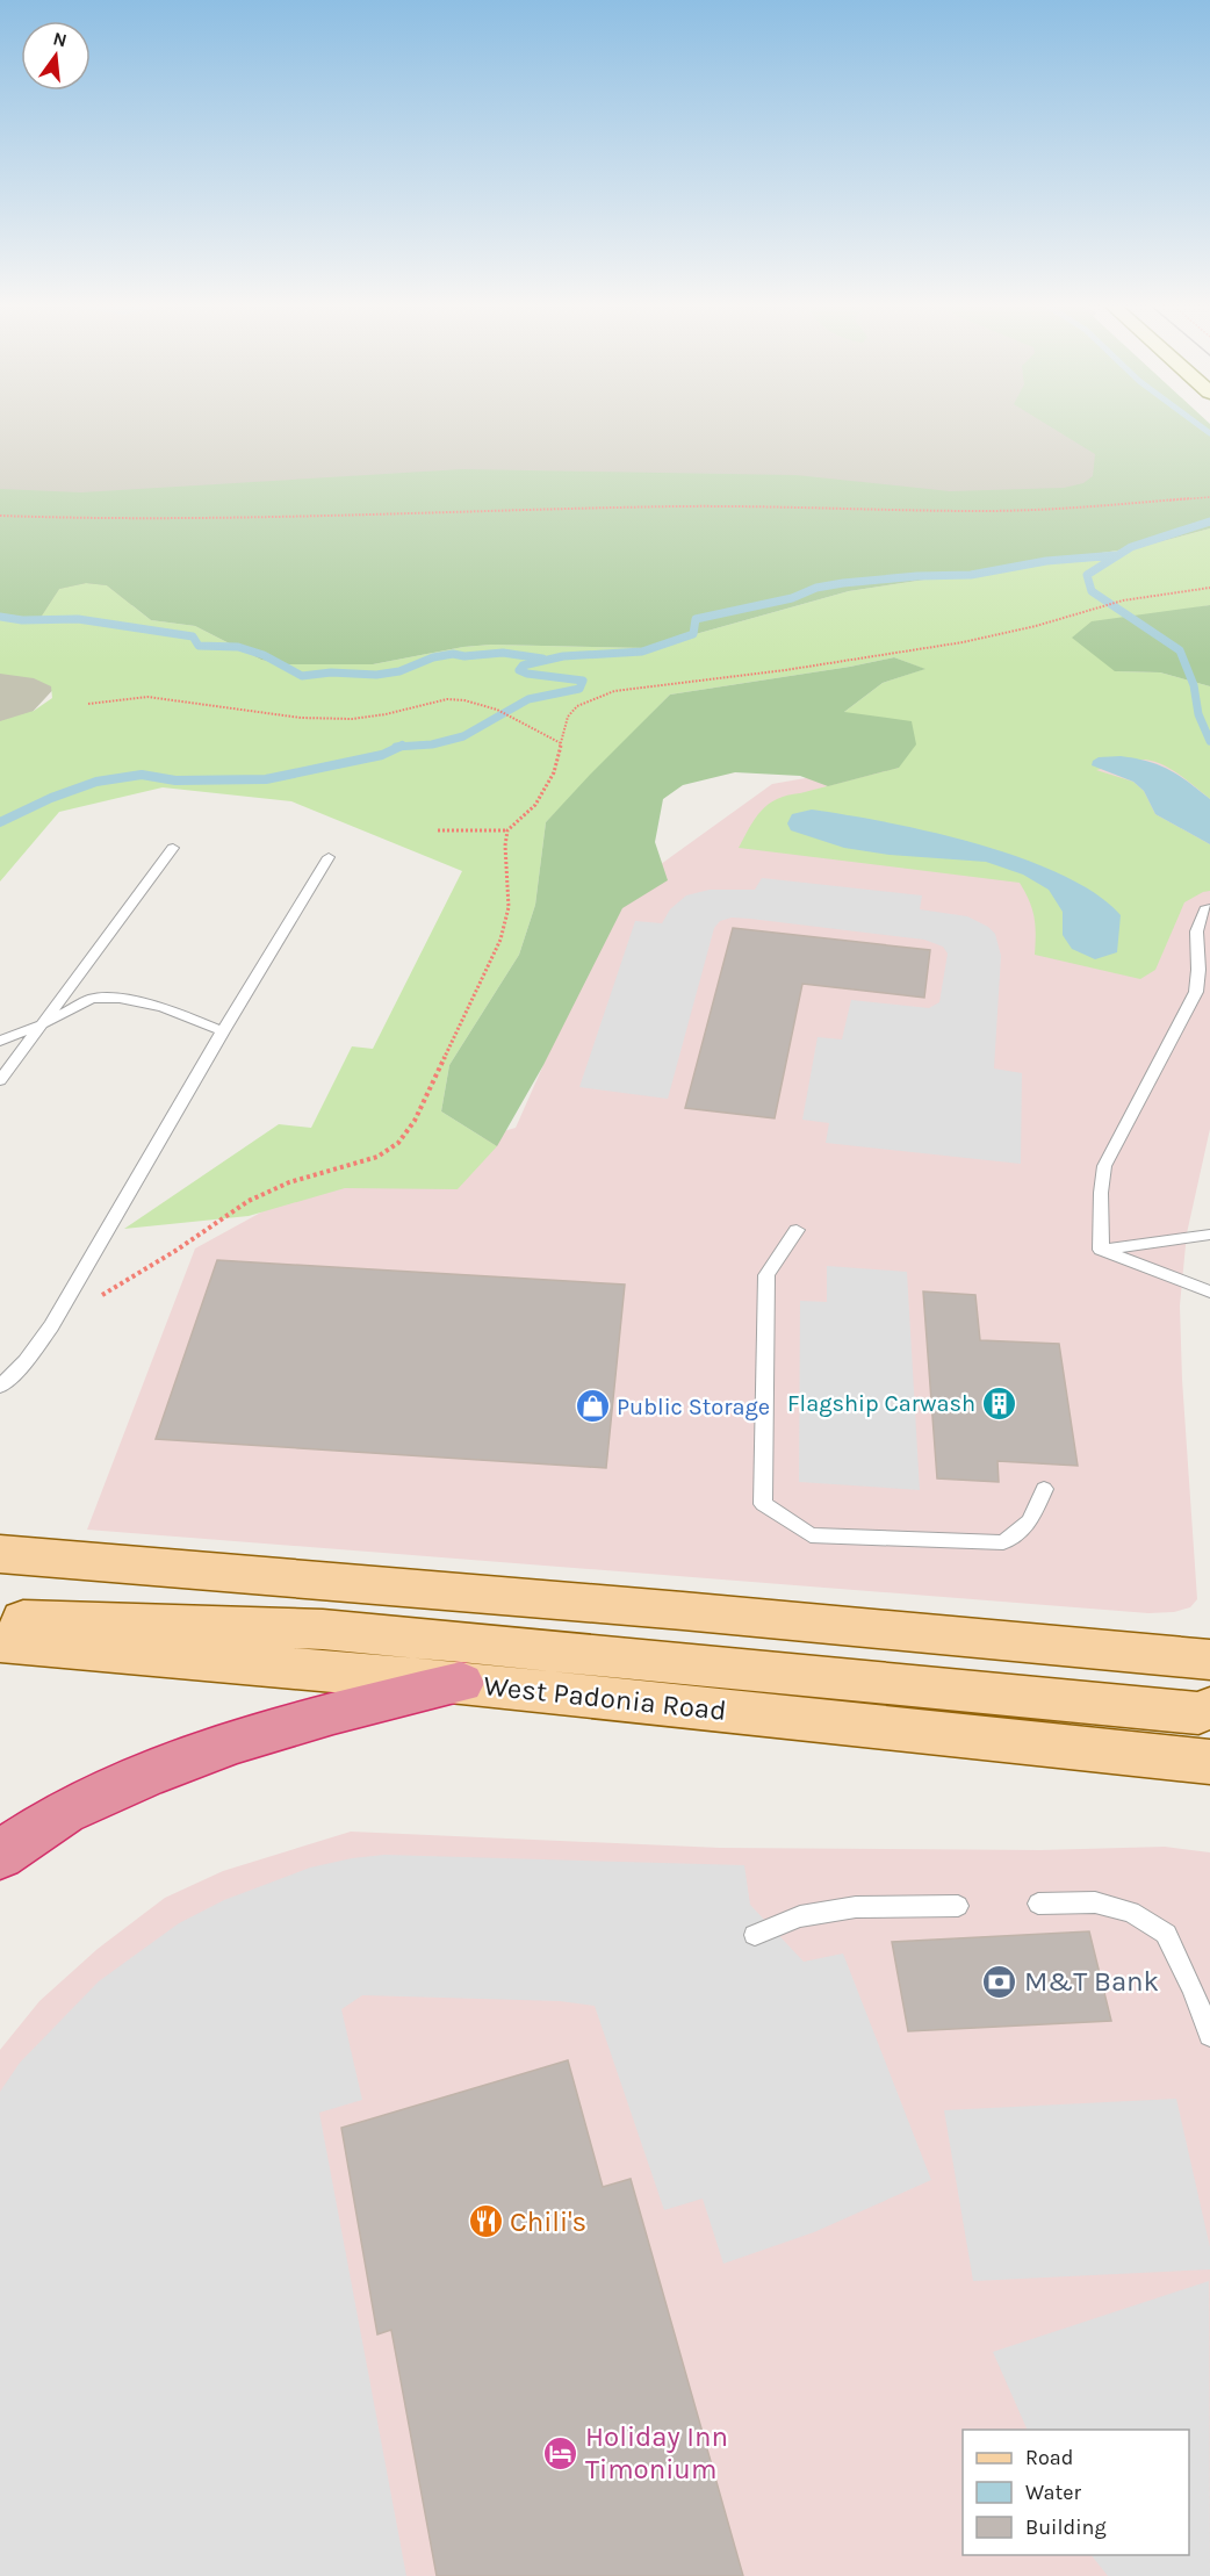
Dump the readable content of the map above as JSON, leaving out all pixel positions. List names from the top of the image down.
{
  "streets": {
    "main road": ["West Padonia Road"]
  },
  "places": {
    "building": ["Flagship Carwash"],
    "shop": ["Public Storage"],
    "bank": ["M&T Bank"],
    "restaurant": ["Chili's"],
    "hotel": ["Holiday Inn Timonium"]
  },
  "legend": ["Road", "Water", "Building"],
  "north": "top"
}
